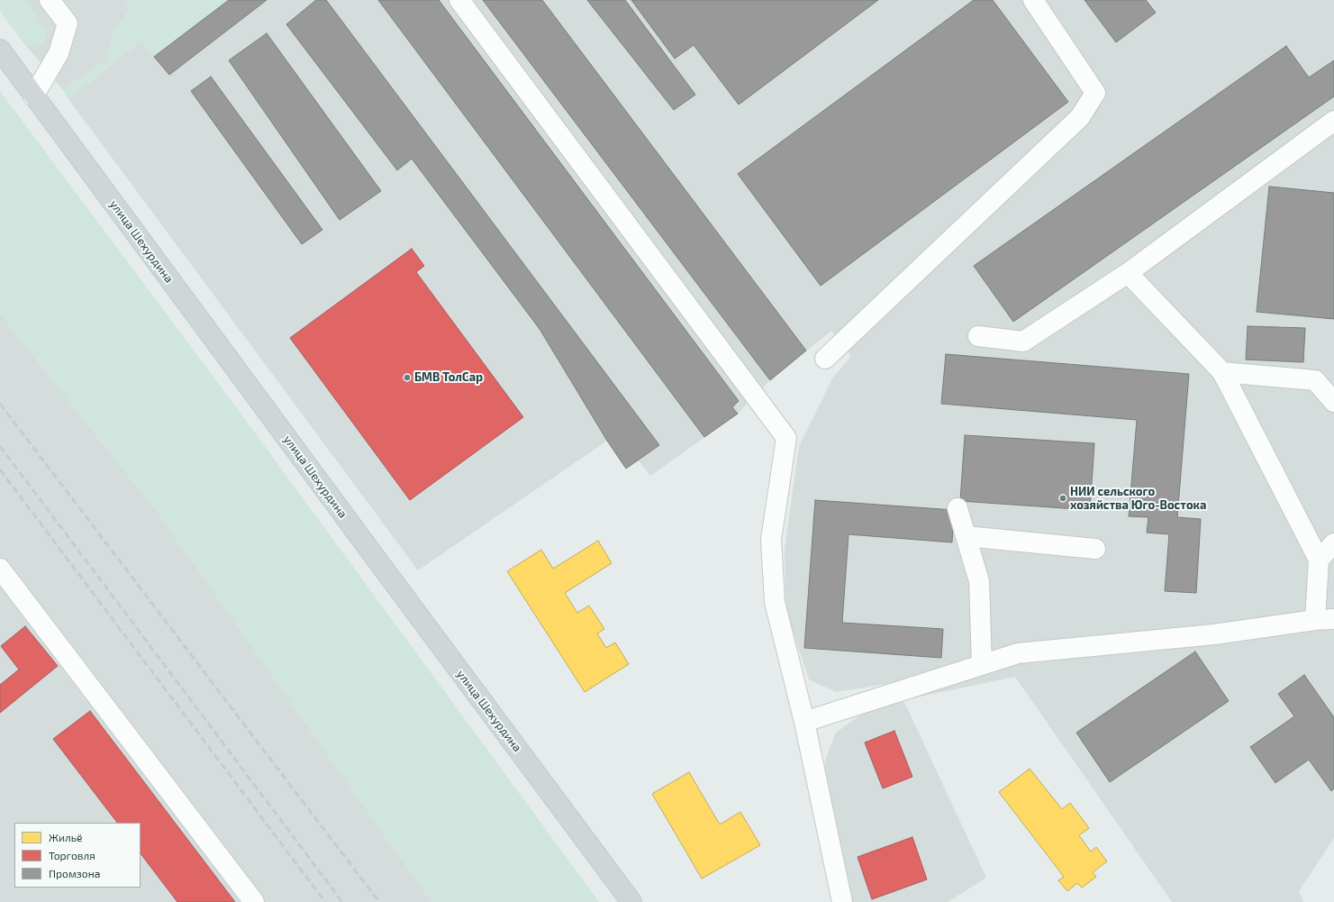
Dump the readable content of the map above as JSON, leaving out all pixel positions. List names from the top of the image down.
{
  "streets": {
    "main road": ["улица Шехурдина"]
  },
  "places": ["БМВ ТолСар", "НИИ сельского хозяйства Юго-Востока"],
  "legend": ["Жильё", "Торговля", "Промзона"]
}
